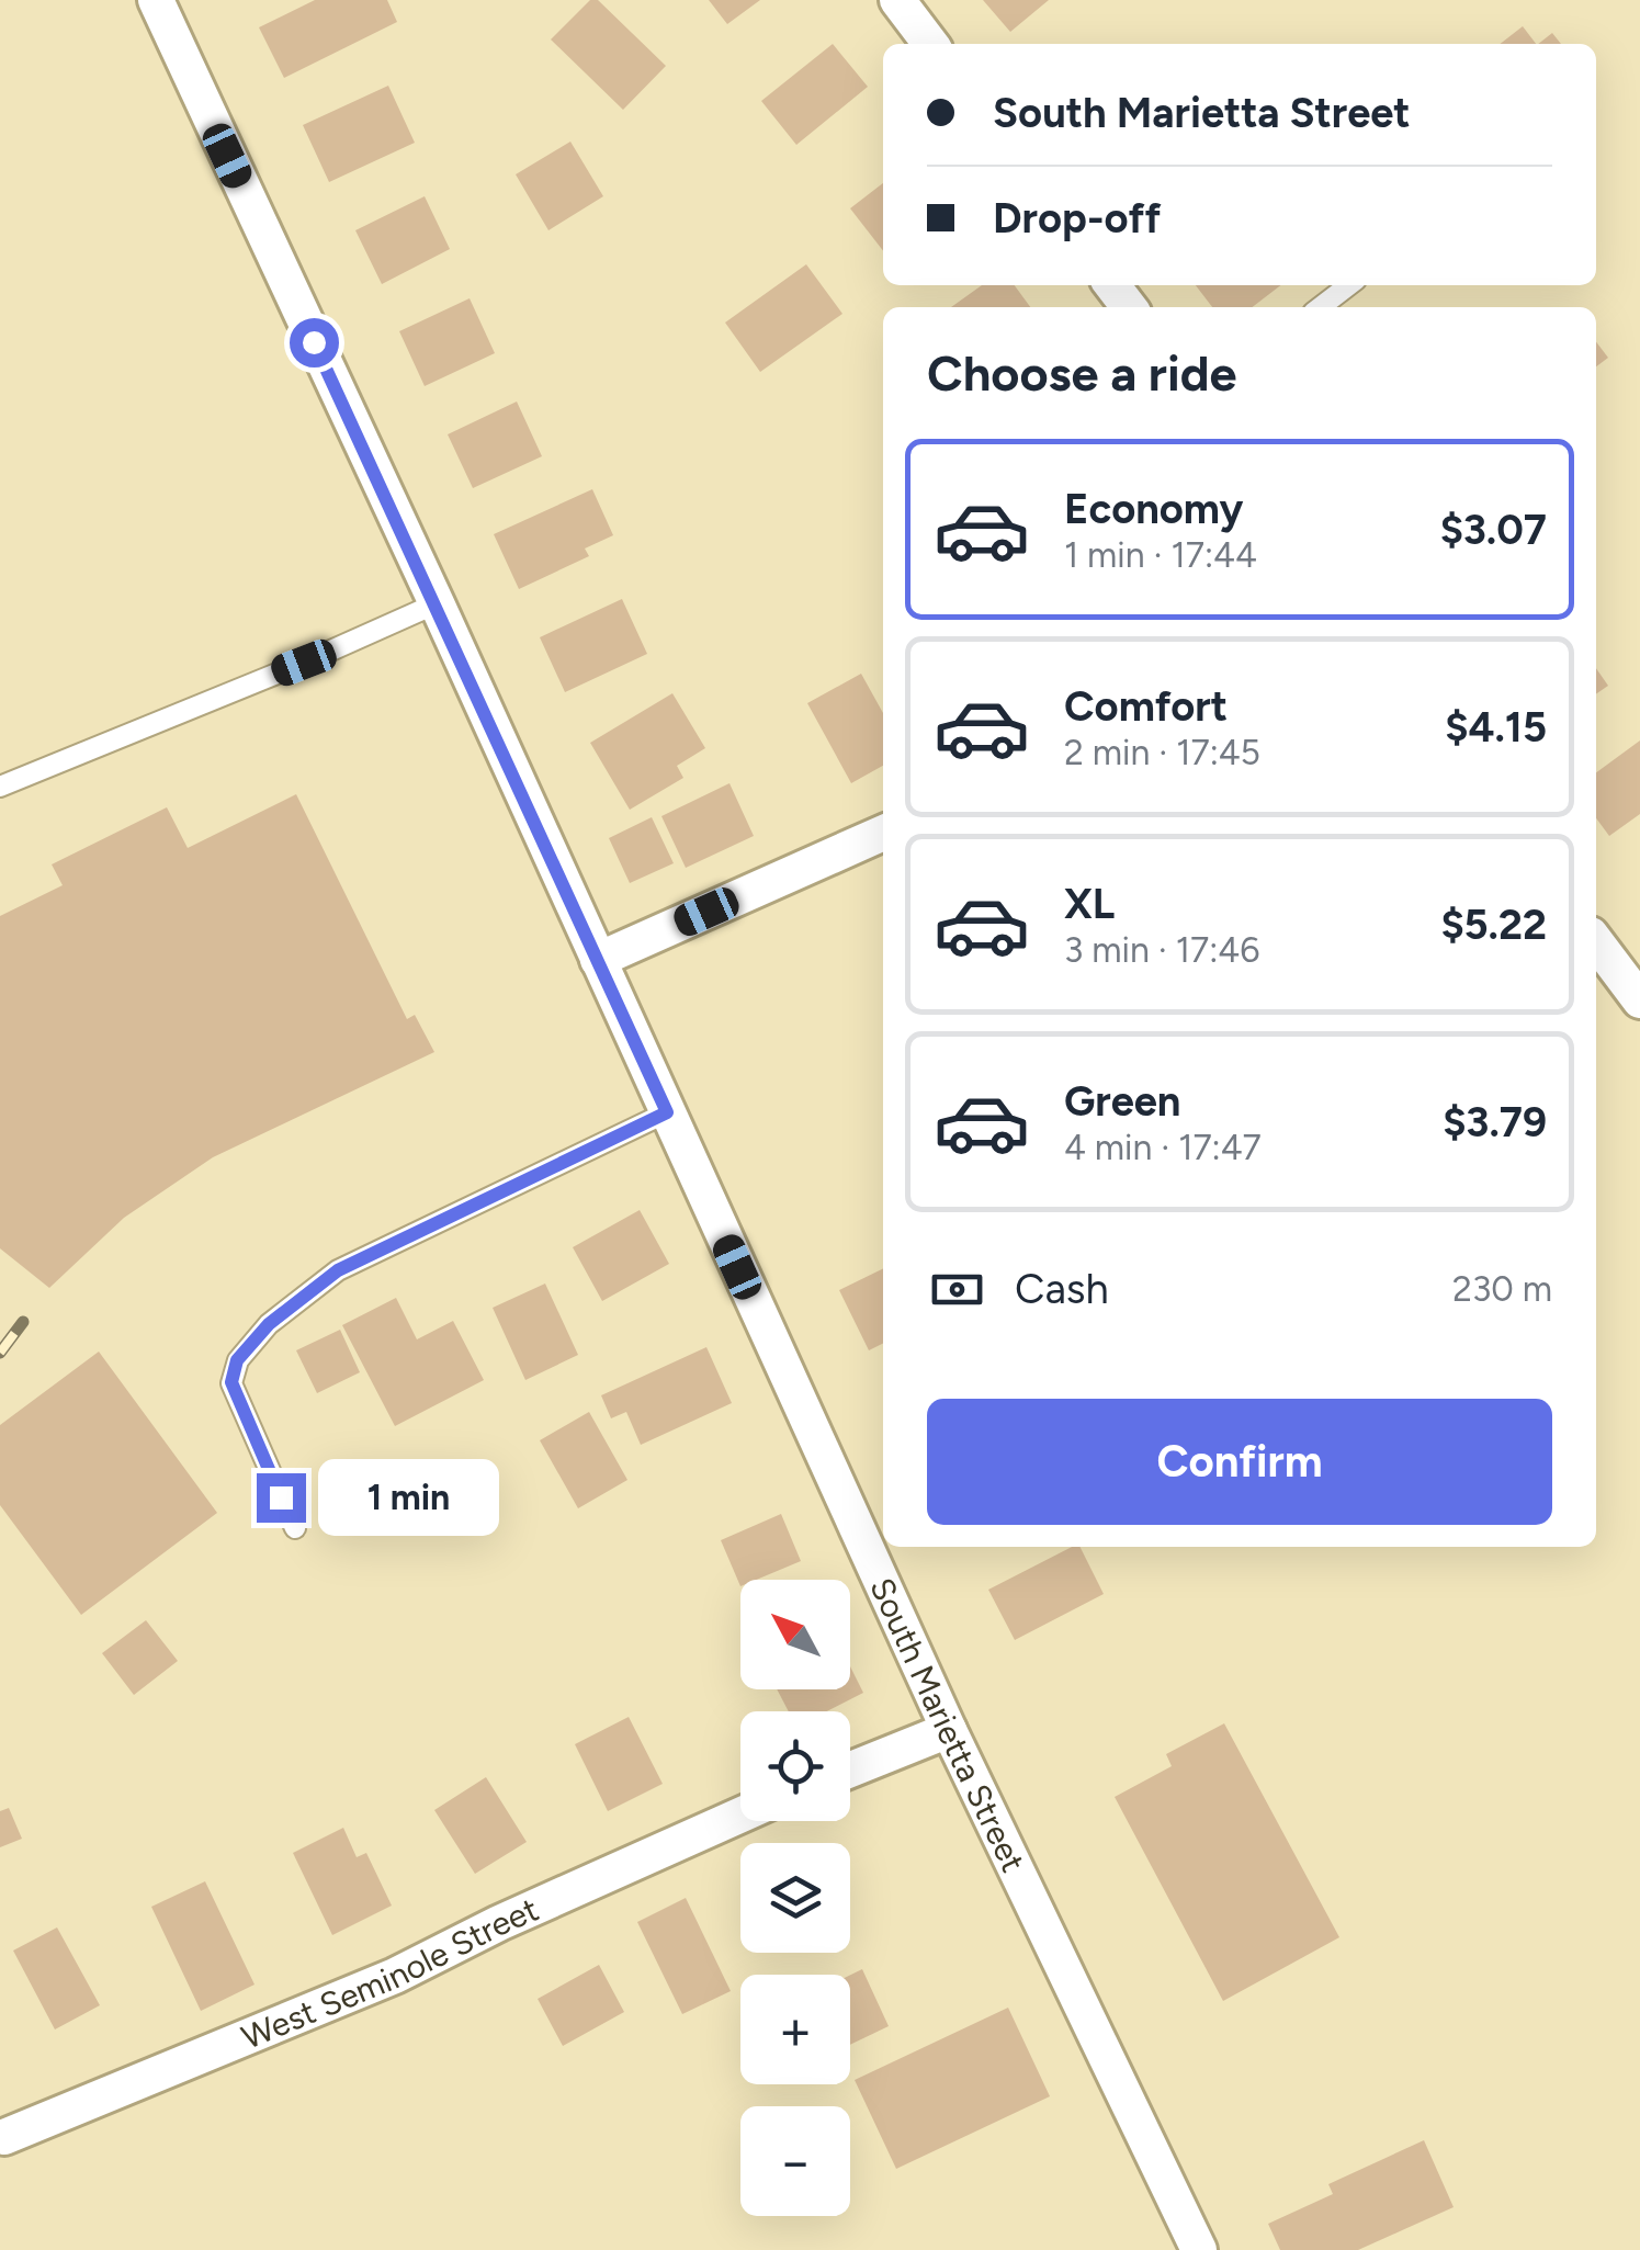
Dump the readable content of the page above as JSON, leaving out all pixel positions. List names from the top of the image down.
{
  "streets": {
    "street": ["South Marietta Street", "West Seminole Street"]
  },
  "north": "top left",
  "page": {
    "banner": ["South Marietta Street", "Drop-off"],
    "heading": "Choose a ride",
    "list": [
      {
        "name": "Economy",
        "note": "1 min · 17:44",
        "value": "$3.07"
      },
      {
        "name": "Comfort",
        "note": "2 min · 17:45",
        "value": "$4.15"
      },
      {
        "name": "XL",
        "note": "3 min · 17:46",
        "value": "$5.22"
      },
      {
        "name": "Green",
        "note": "4 min · 17:47",
        "value": "$3.79"
      }
    ],
    "pay": ["Cash", "230 m"],
    "buttons": "Confirm",
    "bubble": "1 min",
    "map_buttons": ["+", "−"]
  }
}
